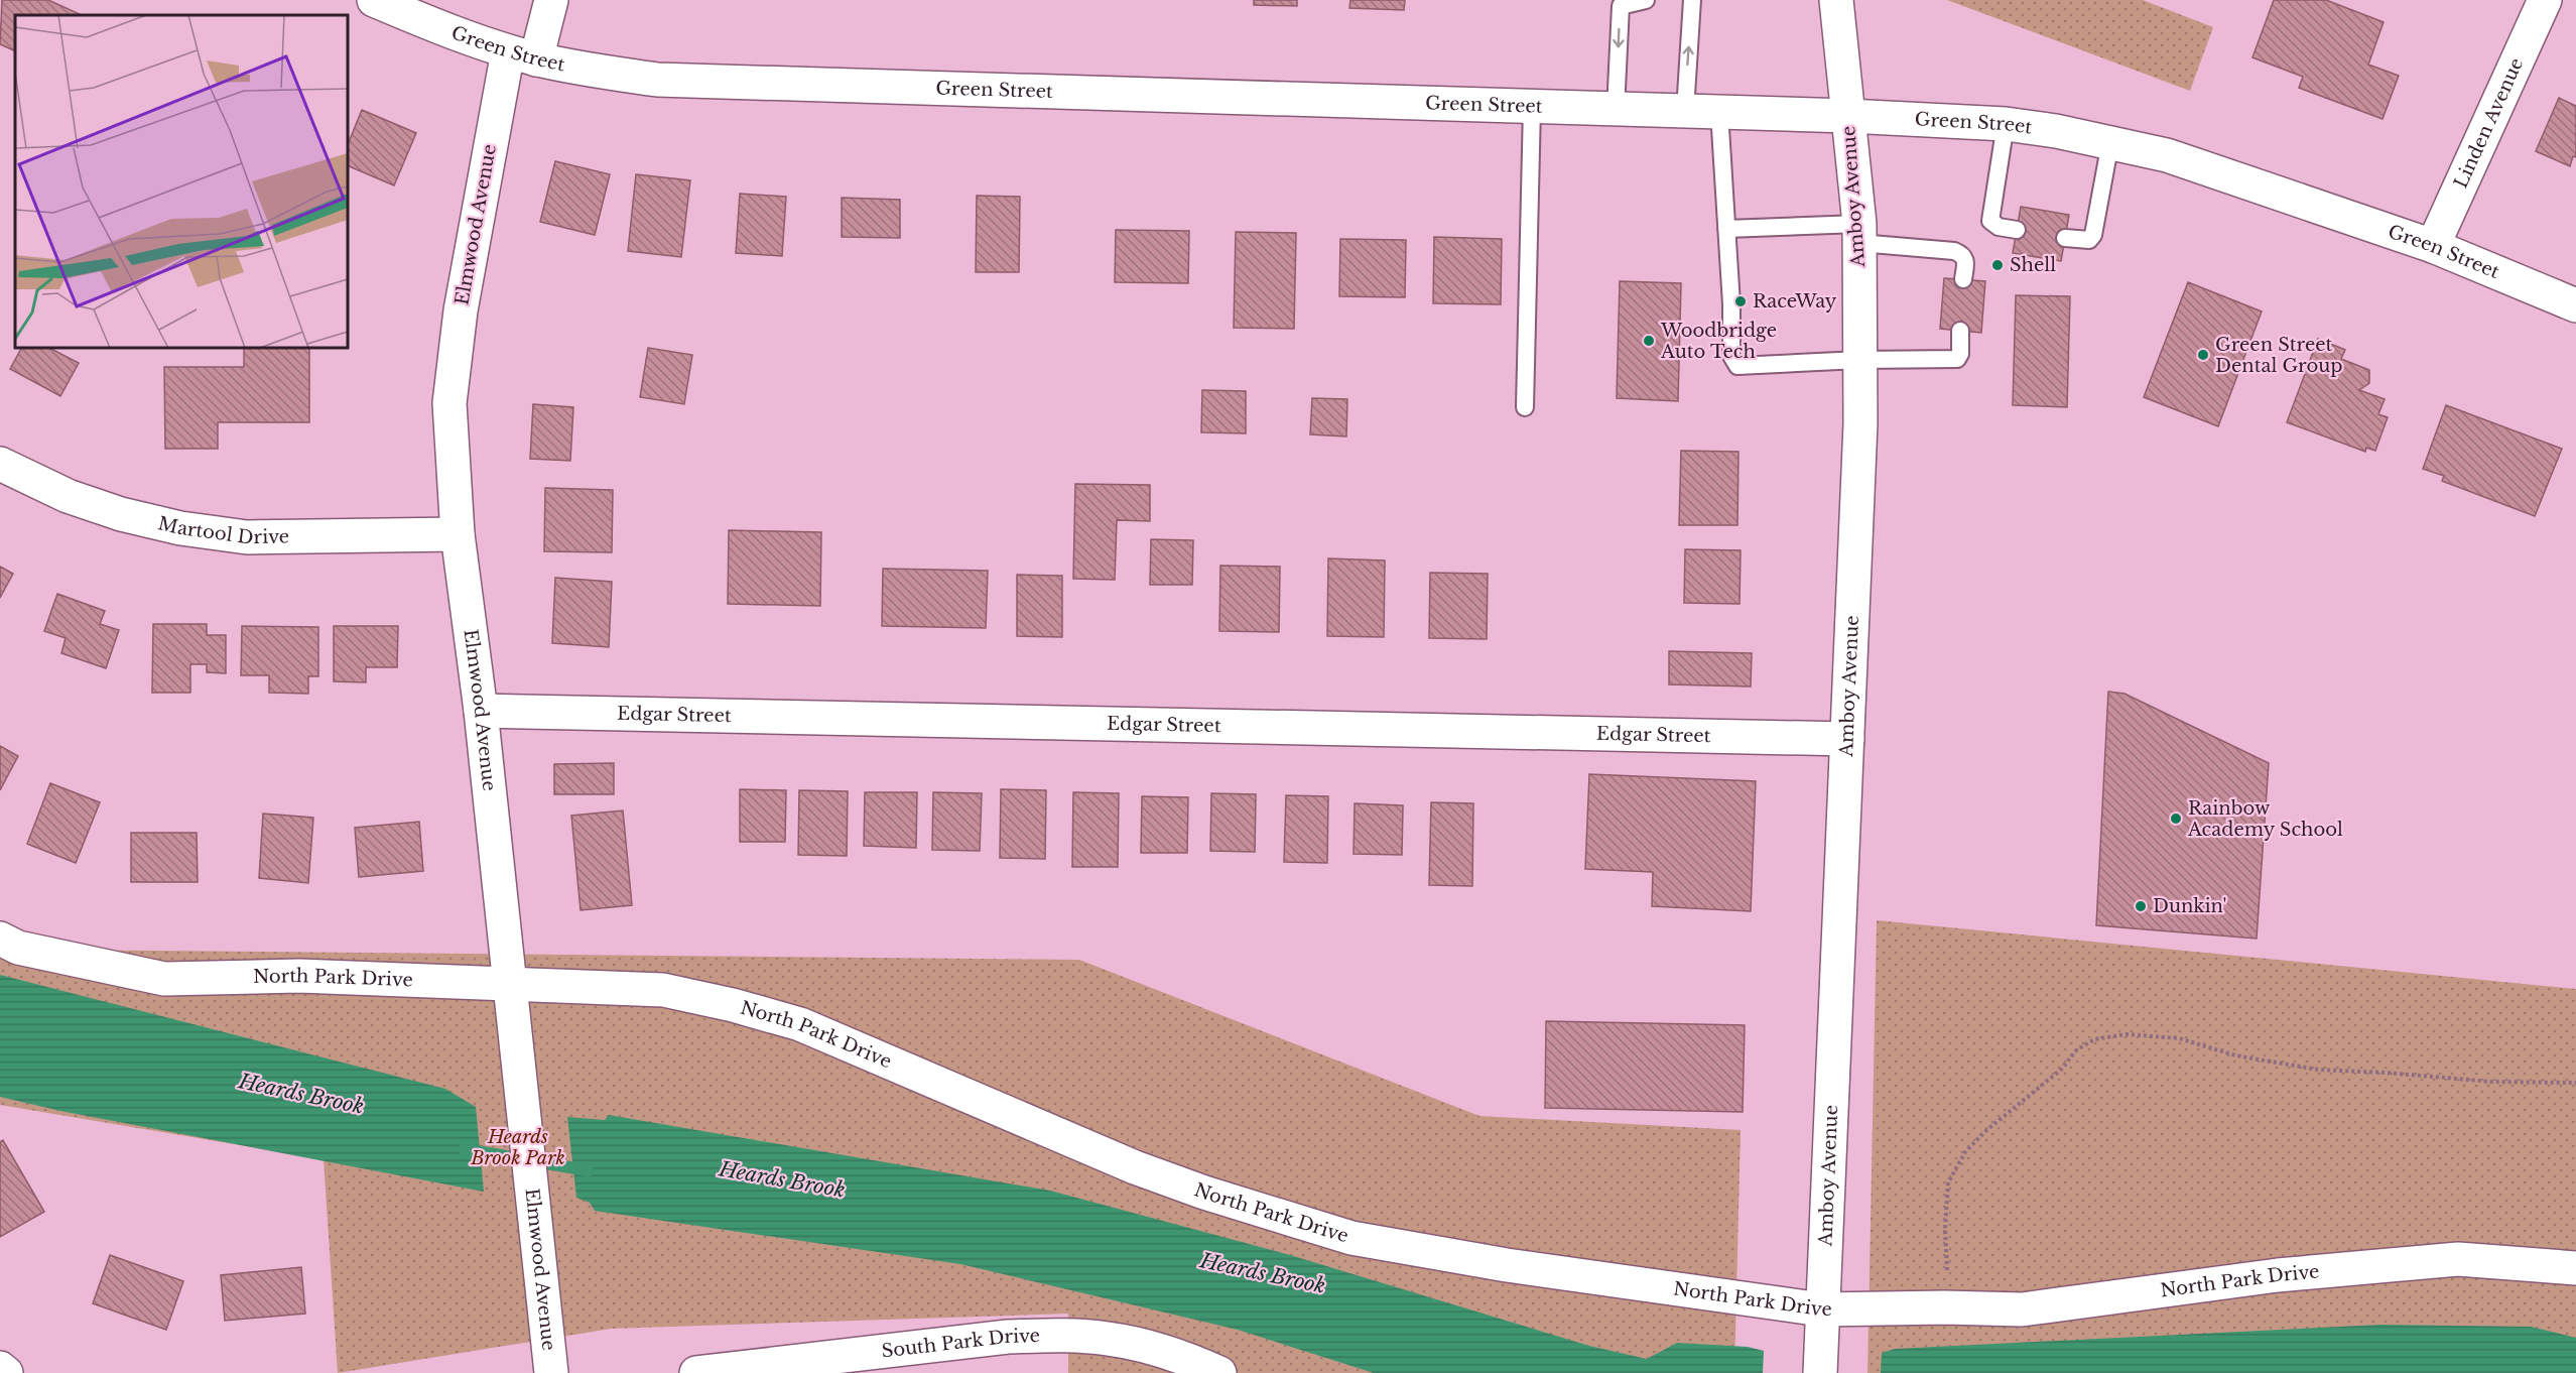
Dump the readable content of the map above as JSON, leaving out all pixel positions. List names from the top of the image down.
{
  "streets": {
    "street": [
      "Green Street",
      "Linden Avenue",
      "Amboy Avenue",
      "Elmwood Avenue",
      "Martool Drive",
      "Edgar Street",
      "North Park Drive",
      "South Park Drive"
    ]
  },
  "crossings": [
    ["Green Street", "Linden Avenue"],
    ["Green Street", "Amboy Avenue"],
    ["Green Street", "Elmwood Avenue"],
    ["Amboy Avenue", "Edgar Street"],
    ["Amboy Avenue", "North Park Drive"],
    ["Elmwood Avenue", "Martool Drive"],
    ["Elmwood Avenue", "Edgar Street"],
    ["Elmwood Avenue", "North Park Drive"]
  ],
  "water": ["Heards Brook"],
  "parks": ["Heards Brook Park"],
  "places": [
    "Shell",
    "RaceWay",
    "Woodbridge Auto Tech",
    "Green Street Dental Group",
    "Rainbow Academy School",
    "Dunkin'"
  ]
}
